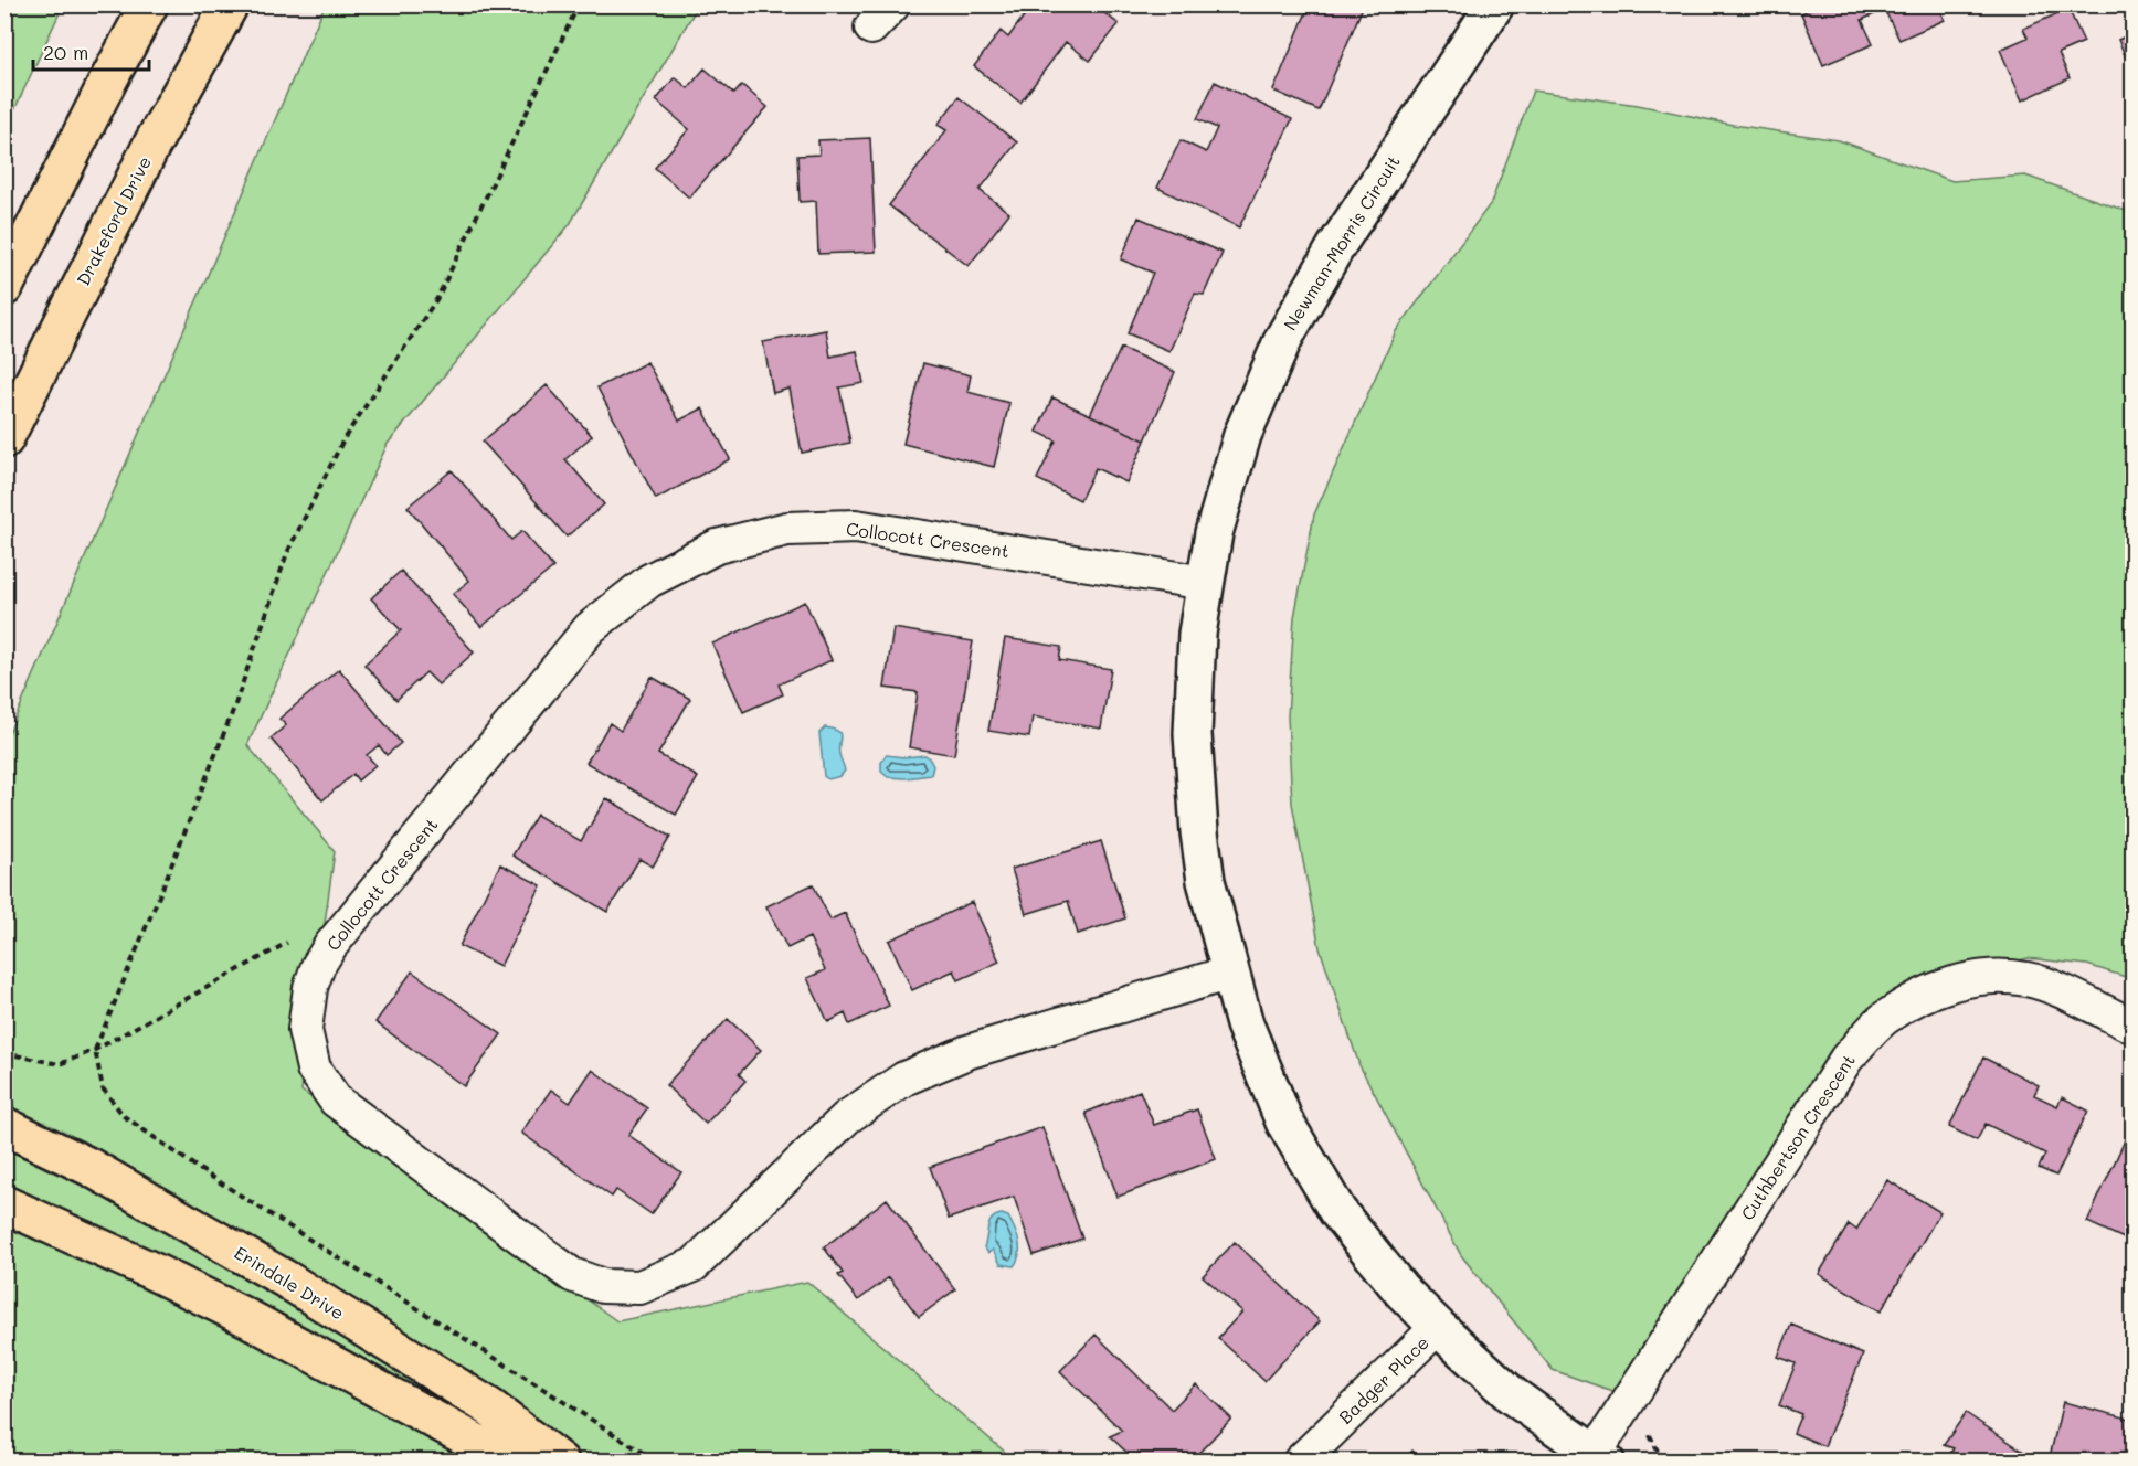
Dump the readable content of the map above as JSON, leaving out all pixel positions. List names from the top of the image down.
{
  "streets": {
    "main road": ["Drakeford Drive", "Erindale Drive"],
    "street": [
      "Newman-Morris Circuit",
      "Collocott Crescent",
      "Cuthbertson Crescent",
      "Badger Place"
    ]
  },
  "crossings": [
    ["Newman-Morris Circuit", "Collocott Crescent"],
    ["Newman-Morris Circuit", "Cuthbertson Crescent"],
    ["Newman-Morris Circuit", "Badger Place"]
  ],
  "scale_bar": "20 m"
}
